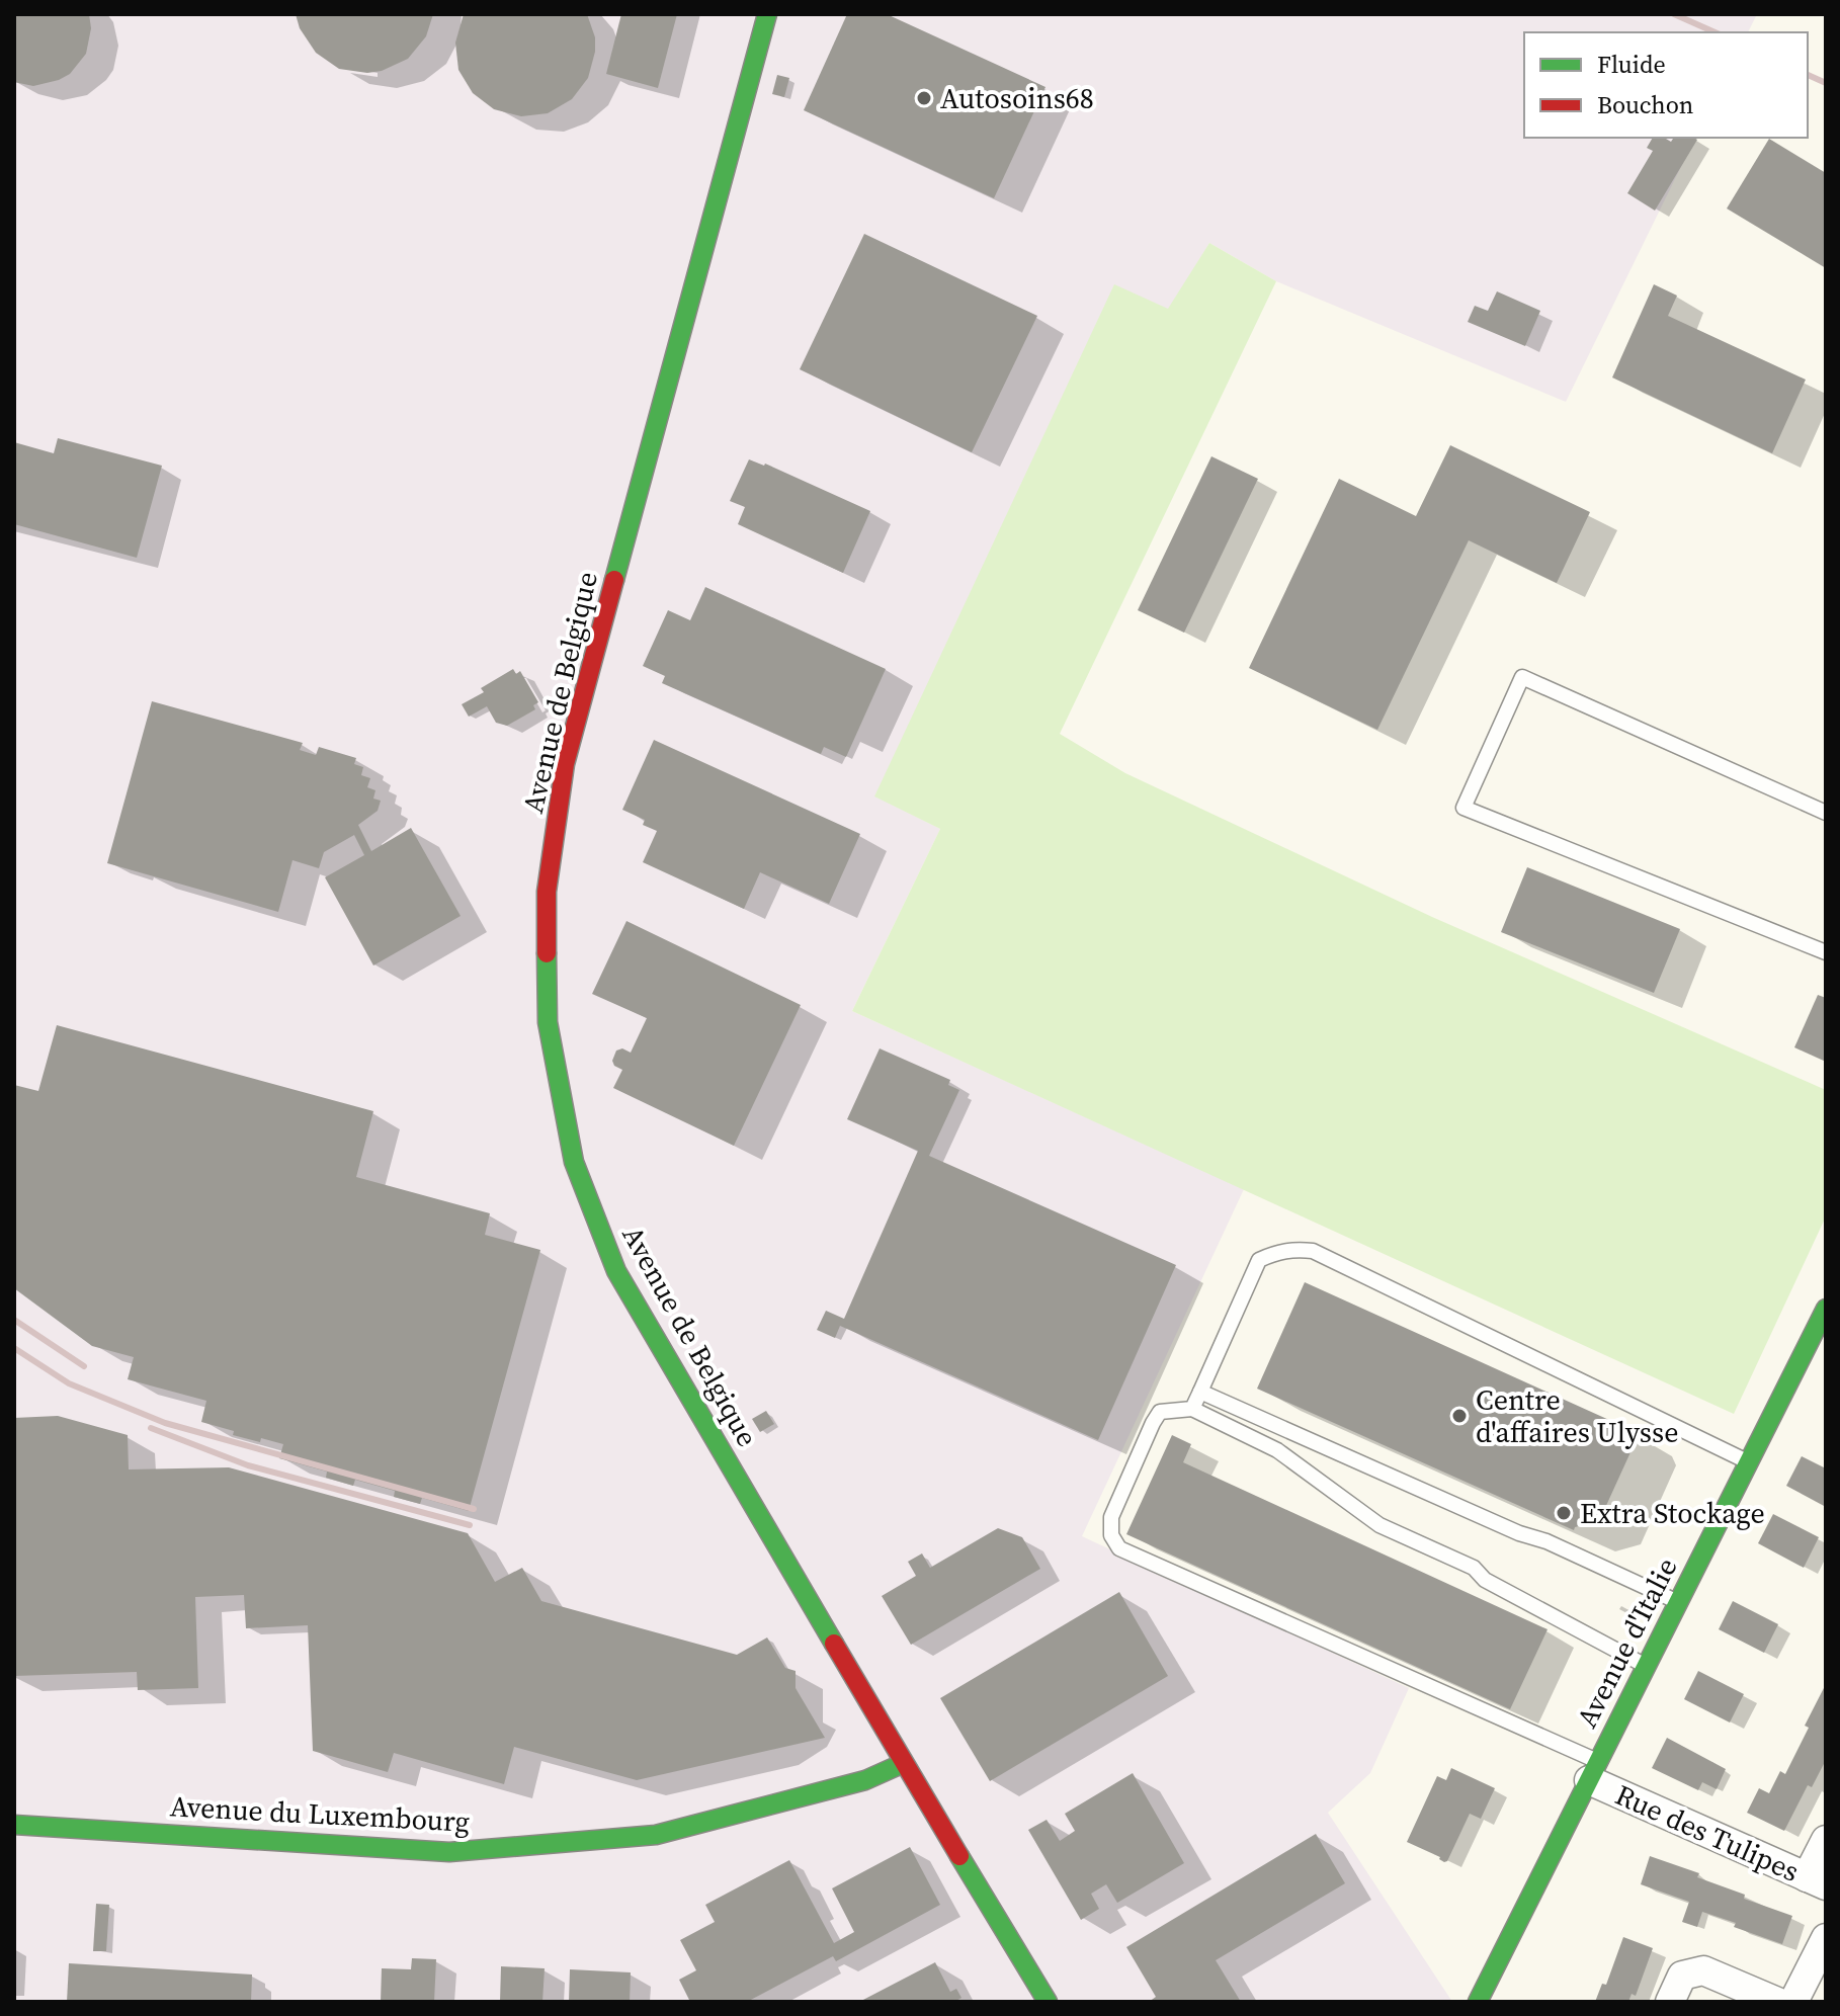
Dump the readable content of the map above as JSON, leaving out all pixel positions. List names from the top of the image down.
{
  "streets": {
    "street": [
      "Avenue de Belgique",
      "Avenue d'Italie",
      "Avenue du Luxembourg",
      "Rue des Tulipes"
    ]
  },
  "crossings": [
    ["Avenue de Belgique", "Avenue du Luxembourg"],
    ["Avenue d'Italie", "Rue des Tulipes"]
  ],
  "places": ["Autosoins68", "Centre d'affaires Ulysse", "Extra Stockage"],
  "legend": ["Fluide", "Bouchon"]
}
